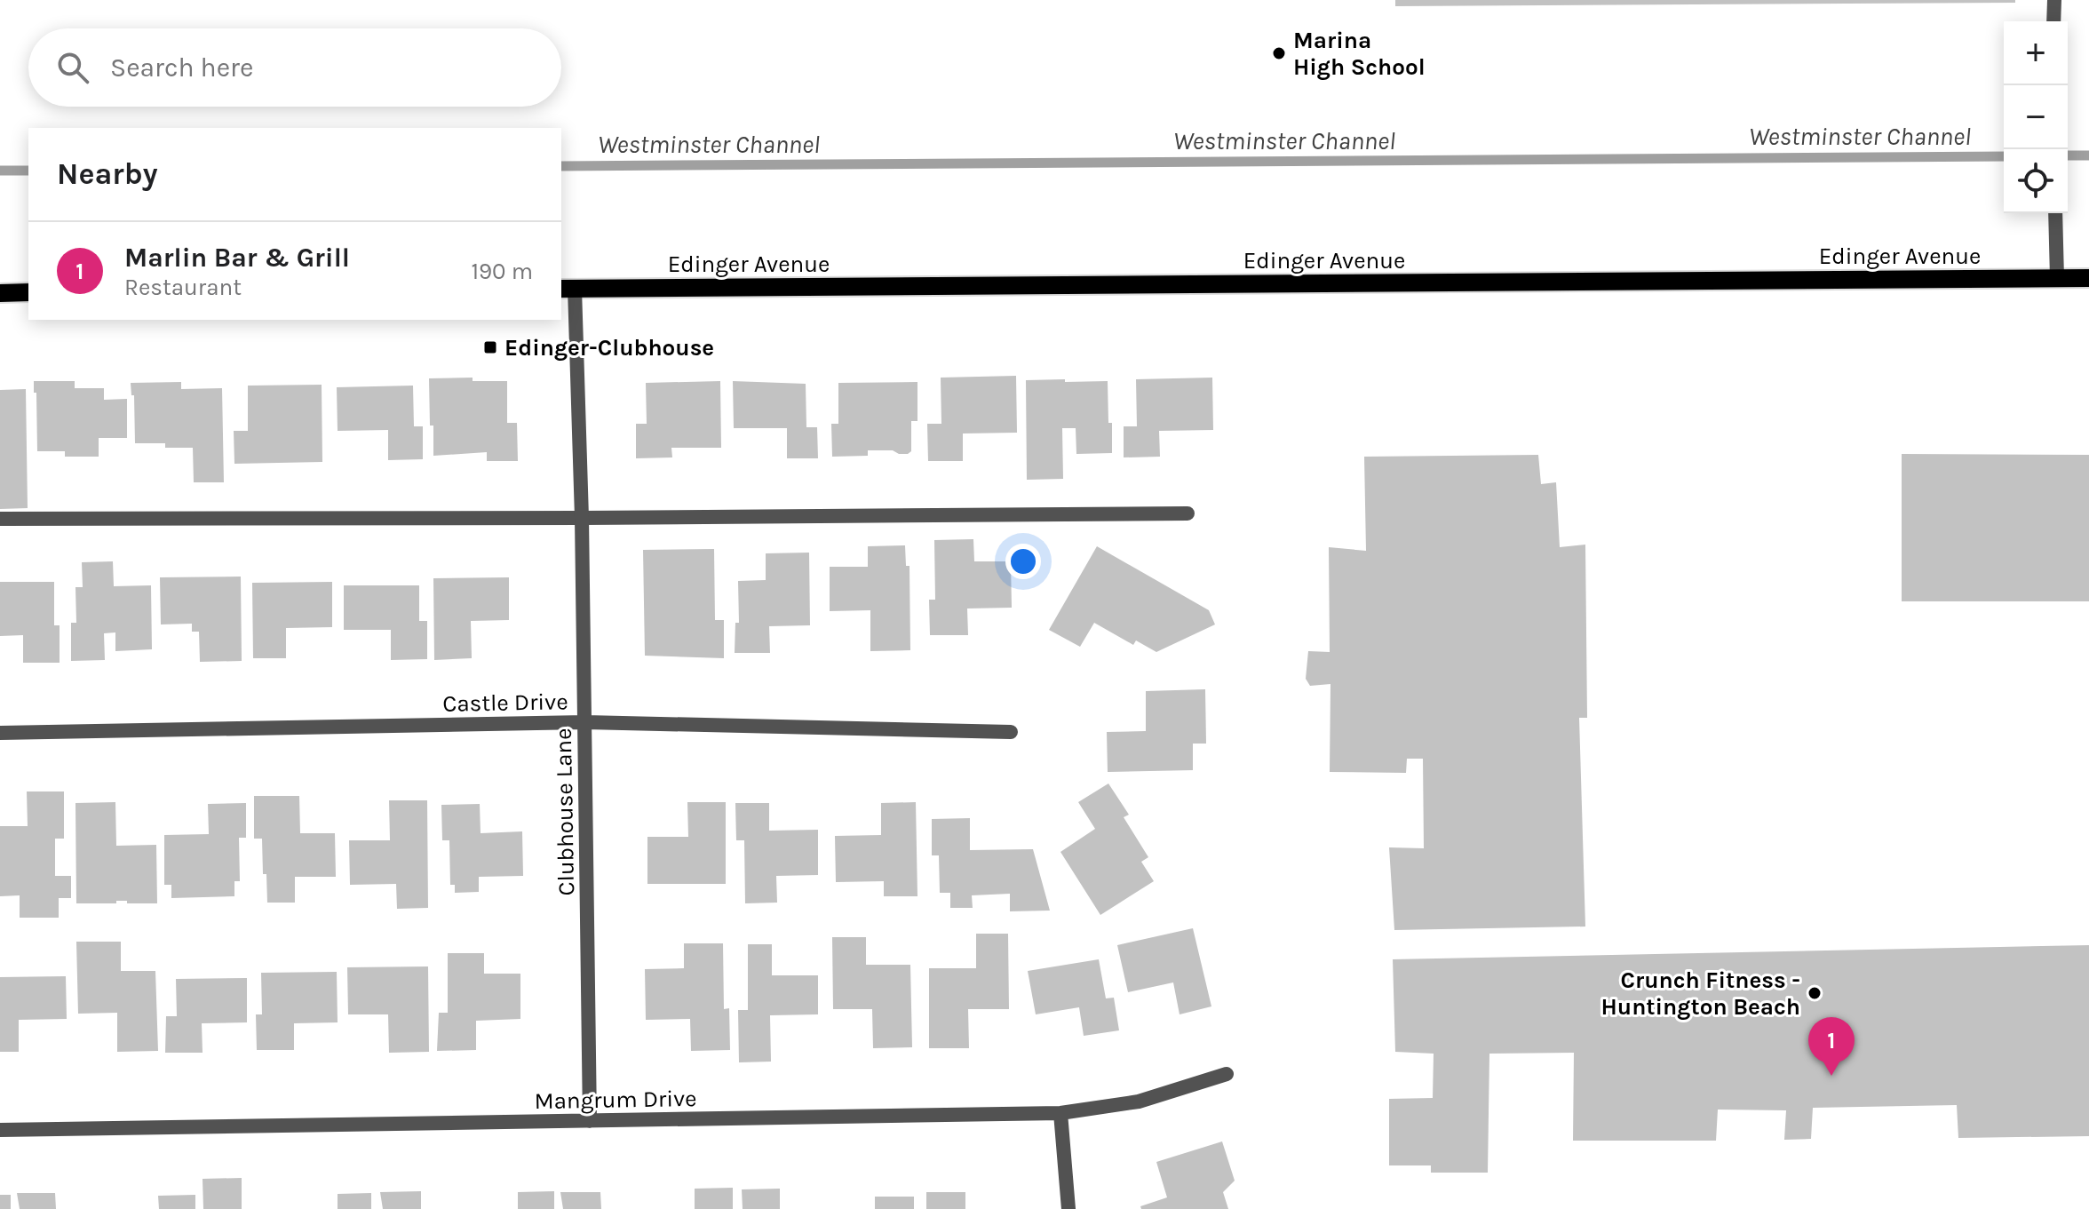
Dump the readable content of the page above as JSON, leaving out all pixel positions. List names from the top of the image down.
{
  "streets": {
    "main road": ["Edinger Avenue"],
    "street": ["Castle Drive", "Clubhouse Lane", "Mangrum Drive"]
  },
  "crossings": [
    ["Edinger Avenue", "Clubhouse Lane"],
    ["Castle Drive", "Clubhouse Lane"],
    ["Clubhouse Lane", "Mangrum Drive"]
  ],
  "water": ["Westminster Channel"],
  "places": {
    "other": ["Marina High School", "Crunch Fitness - Huntington Beach"],
    "transit": ["Edinger-Clubhouse"]
  },
  "page": {
    "map_buttons": ["+", "−"],
    "search": "Search here",
    "heading": "Nearby",
    "list": [
      {
        "mark": "1",
        "name": "Marlin Bar & Grill",
        "note": "Restaurant",
        "value": "190 m"
      }
    ],
    "pins": "1"
  }
}
